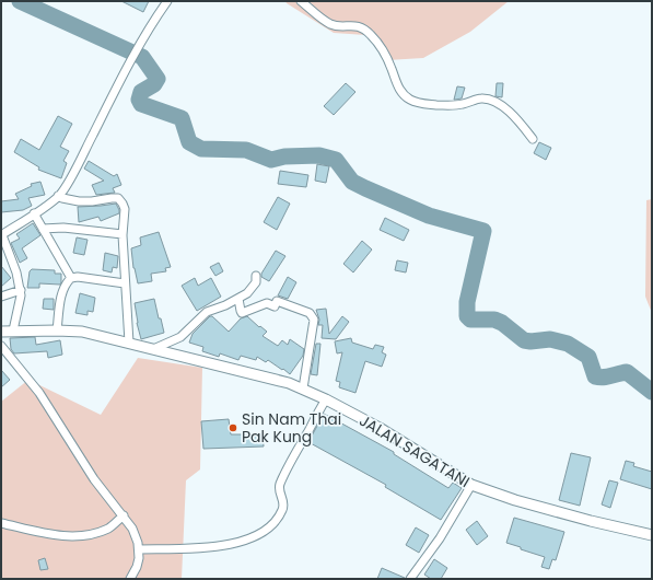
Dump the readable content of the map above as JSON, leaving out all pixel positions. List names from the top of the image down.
{
  "streets": {
    "street": ["JALAN SAGATANI"]
  },
  "places": ["Sin Nam Thai Pak Kung"]
}
